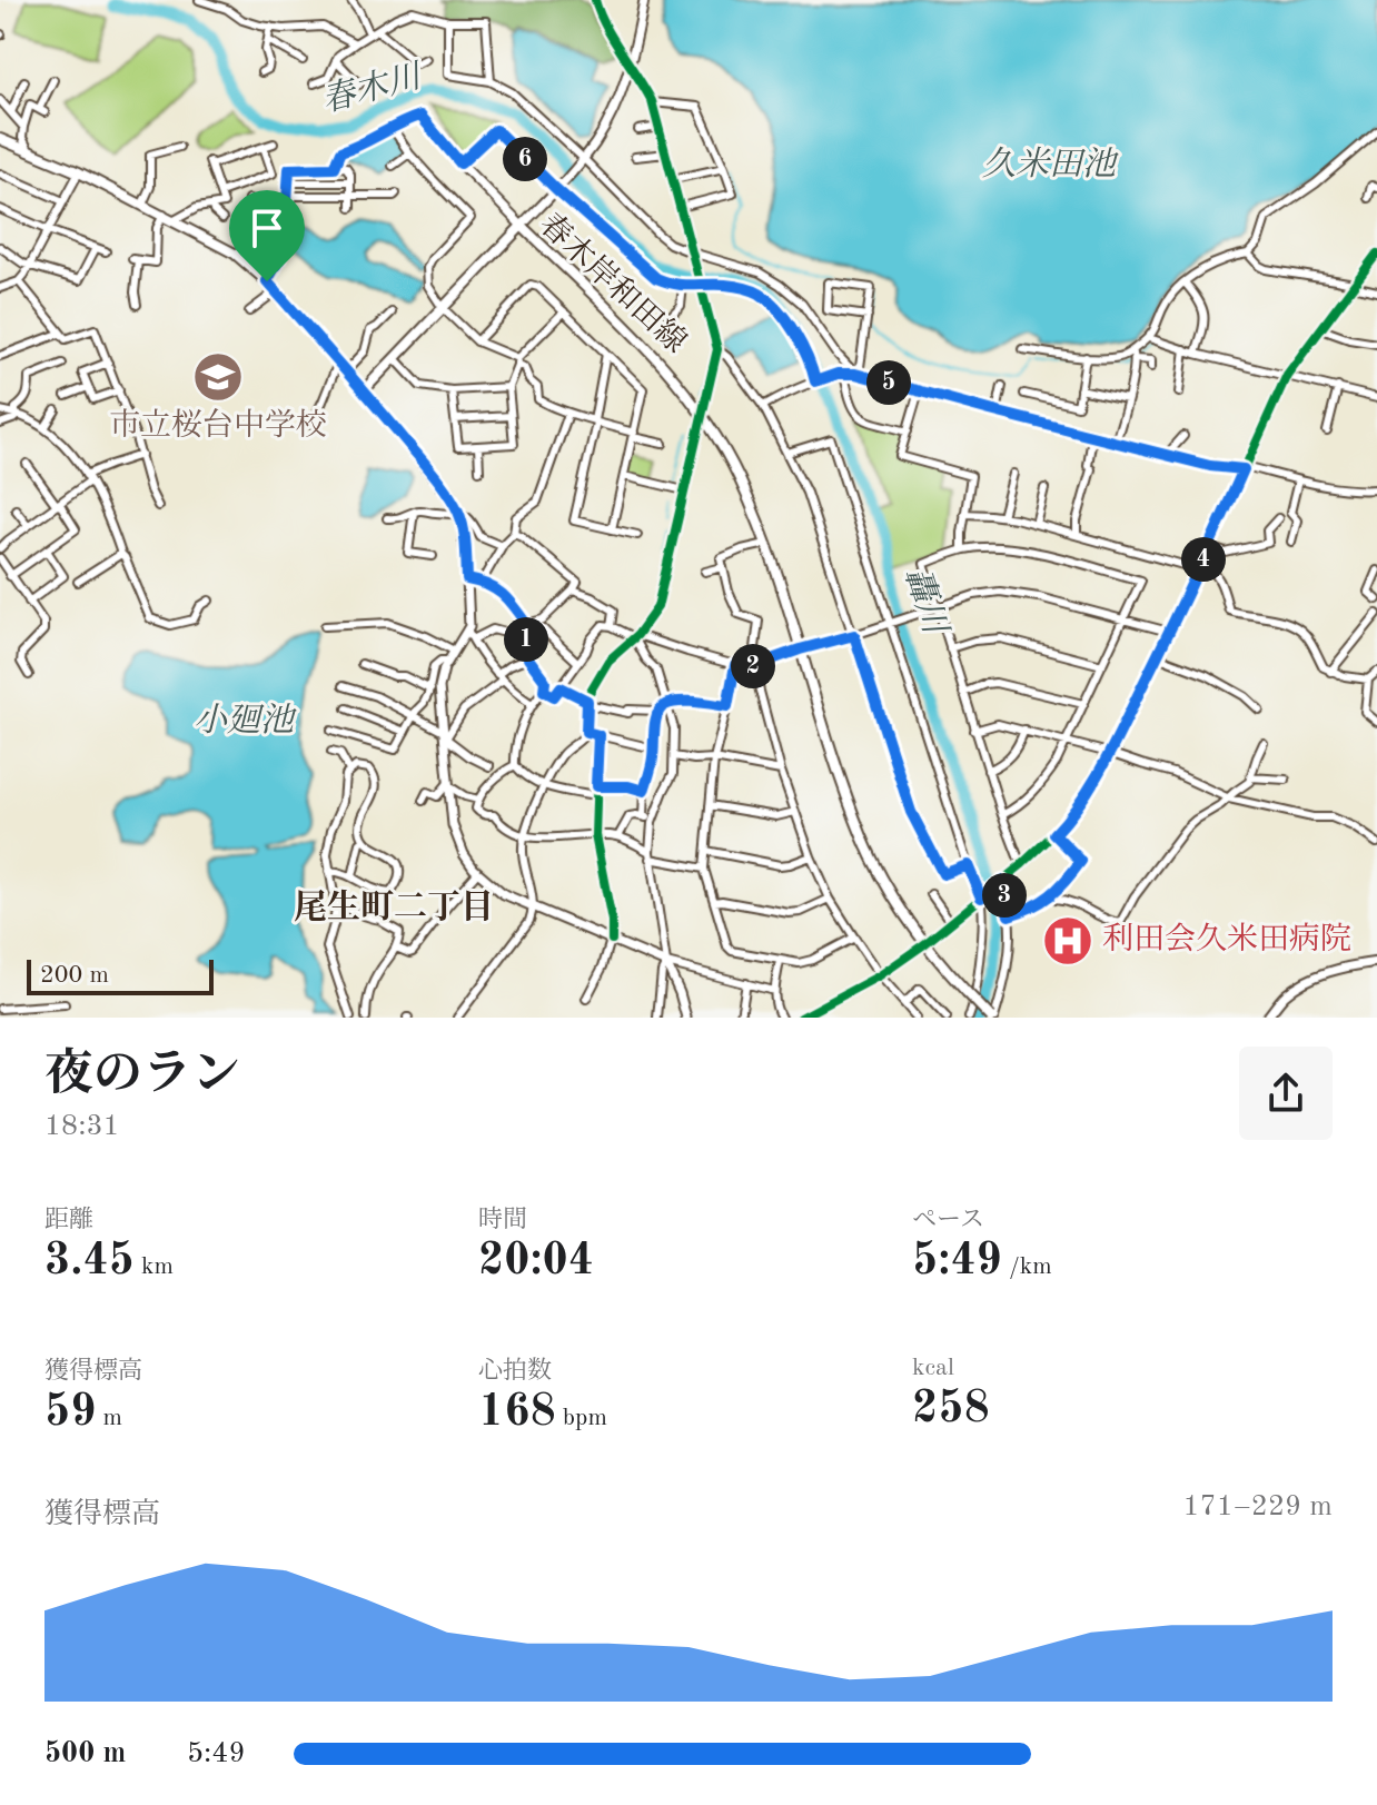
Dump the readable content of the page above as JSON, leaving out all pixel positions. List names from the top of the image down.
{
  "streets": {
    "main road": ["春木岸和田線"]
  },
  "districts": ["尾生町二丁目"],
  "water": [
    "春木川",
    "久米田池",
    "轟川",
    "小廻池"
  ],
  "places": {
    "school or university": ["市立桜台中学校"],
    "hospital": ["利田会久米田病院"]
  },
  "scale_bar": "200 m",
  "page": {
    "pins": [
      "6",
      "5",
      "4",
      "1",
      "2",
      "3"
    ],
    "scale": "200 m",
    "heading": ["夜のラン", "18:31"],
    "stats": [
      ["距離", "3.45 km"],
      ["時間", "20:04"],
      ["ペース", "5:49 /km"],
      ["獲得標高", "59 m"],
      ["心拍数", "168 bpm"],
      ["kcal", "258"]
    ],
    "chart": ["獲得標高", "171–229 m"],
    "list": [
      {
        "name": "500 m",
        "note": "5:49"
      }
    ]
  }
}
